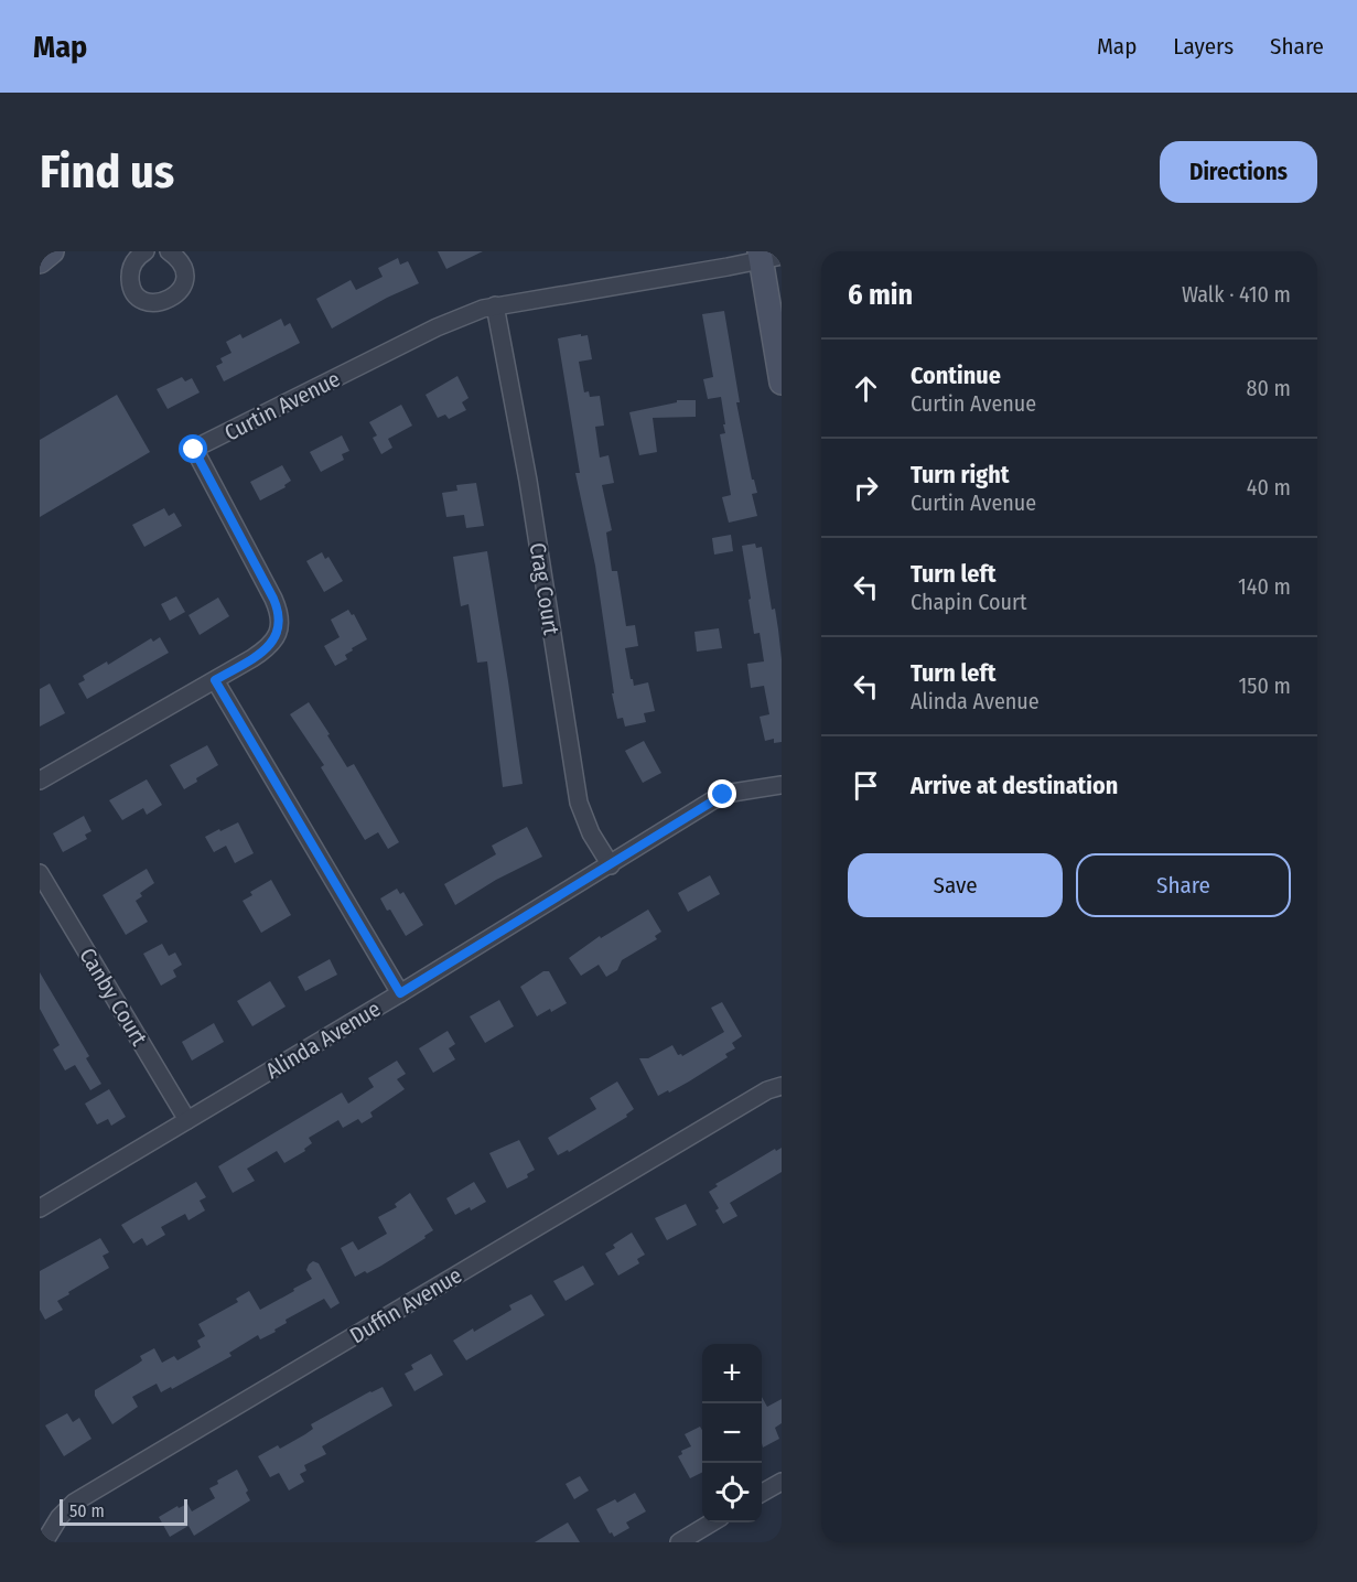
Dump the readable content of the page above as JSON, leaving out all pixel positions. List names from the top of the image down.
{
  "streets": {
    "street": [
      "Curtin Avenue",
      "Crag Court",
      "Canby Court",
      "Alinda Avenue",
      "Duffin Avenue"
    ]
  },
  "crossings": [
    ["Curtin Avenue", "Crag Court"],
    ["Crag Court", "Alinda Avenue"],
    ["Canby Court", "Alinda Avenue"]
  ],
  "scale_bar": "50 m",
  "page": {
    "header": "Map",
    "nav": ["Map", "Layers", "Share"],
    "buttons": [
      "Directions",
      ["Save", "Share"]
    ],
    "title": "Find us",
    "heading": ["6 min", "Walk · 410 m"],
    "list": [
      ["Continue", "Curtin Avenue", "80 m"],
      ["Turn right", "Curtin Avenue", "40 m"],
      ["Turn left", "Chapin Court", "140 m"],
      ["Turn left", "Alinda Avenue", "150 m"],
      "Arrive at destination"
    ],
    "map_buttons": ["+", "−"],
    "scale": "50 m"
  }
}
